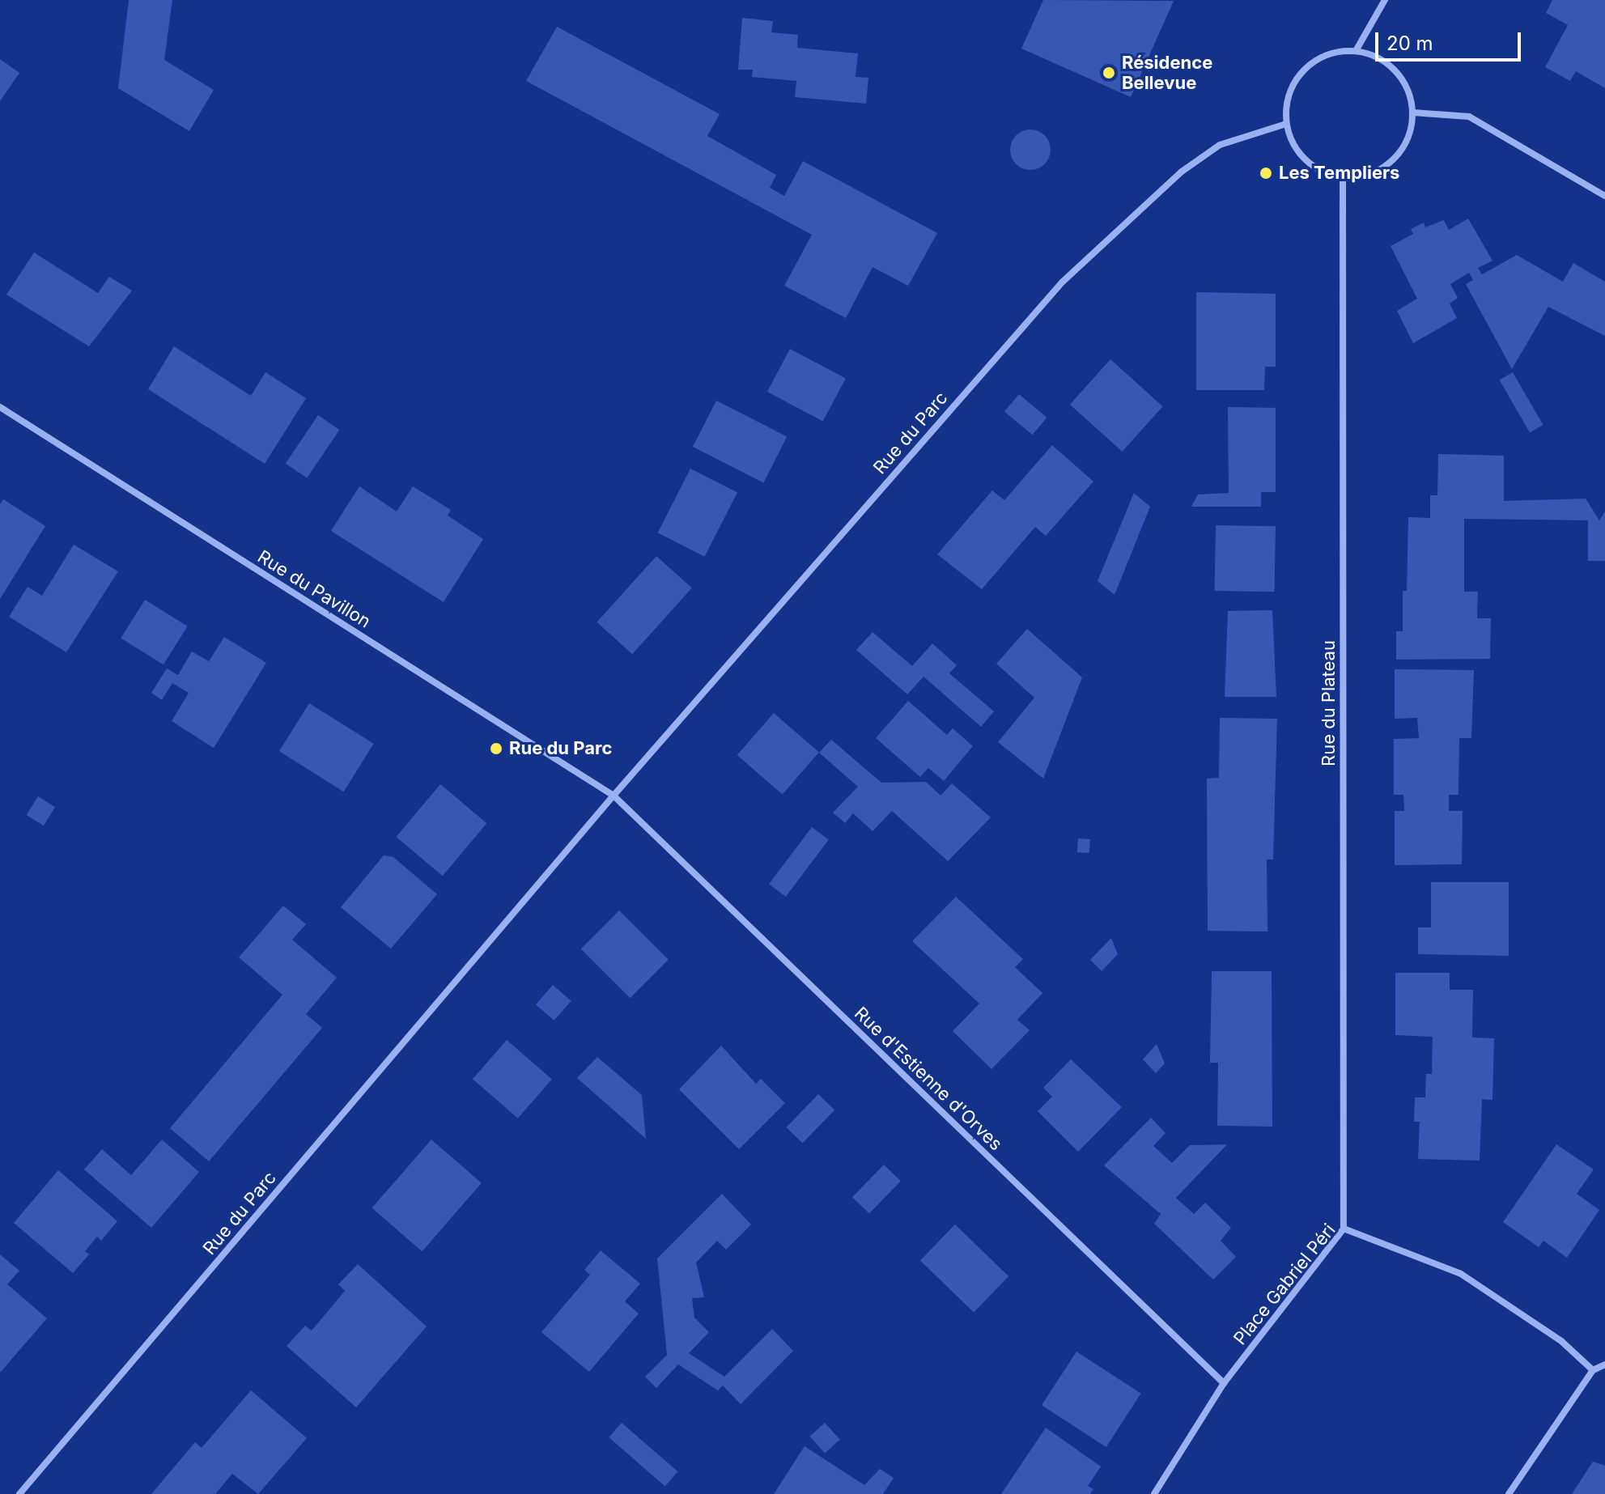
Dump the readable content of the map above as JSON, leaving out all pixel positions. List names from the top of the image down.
{
  "streets": {
    "street": [
      "Rue du Parc",
      "Rue du Pavillon",
      "Rue du Plateau",
      "Rue d'Estienne d'Orves",
      "Place Gabriel Péri"
    ]
  },
  "crossings": [
    ["Rue du Parc", "Rue du Pavillon"],
    ["Rue du Parc", "Rue du Plateau"],
    ["Rue du Parc", "Rue d'Estienne d'Orves"],
    ["Rue du Pavillon", "Rue d'Estienne d'Orves"],
    ["Rue du Plateau", "Place Gabriel Péri"],
    ["Rue d'Estienne d'Orves", "Place Gabriel Péri"]
  ],
  "places": ["Résidence Bellevue", "Les Templiers", "Rue du Parc"],
  "scale_bar": "20 m"
}
